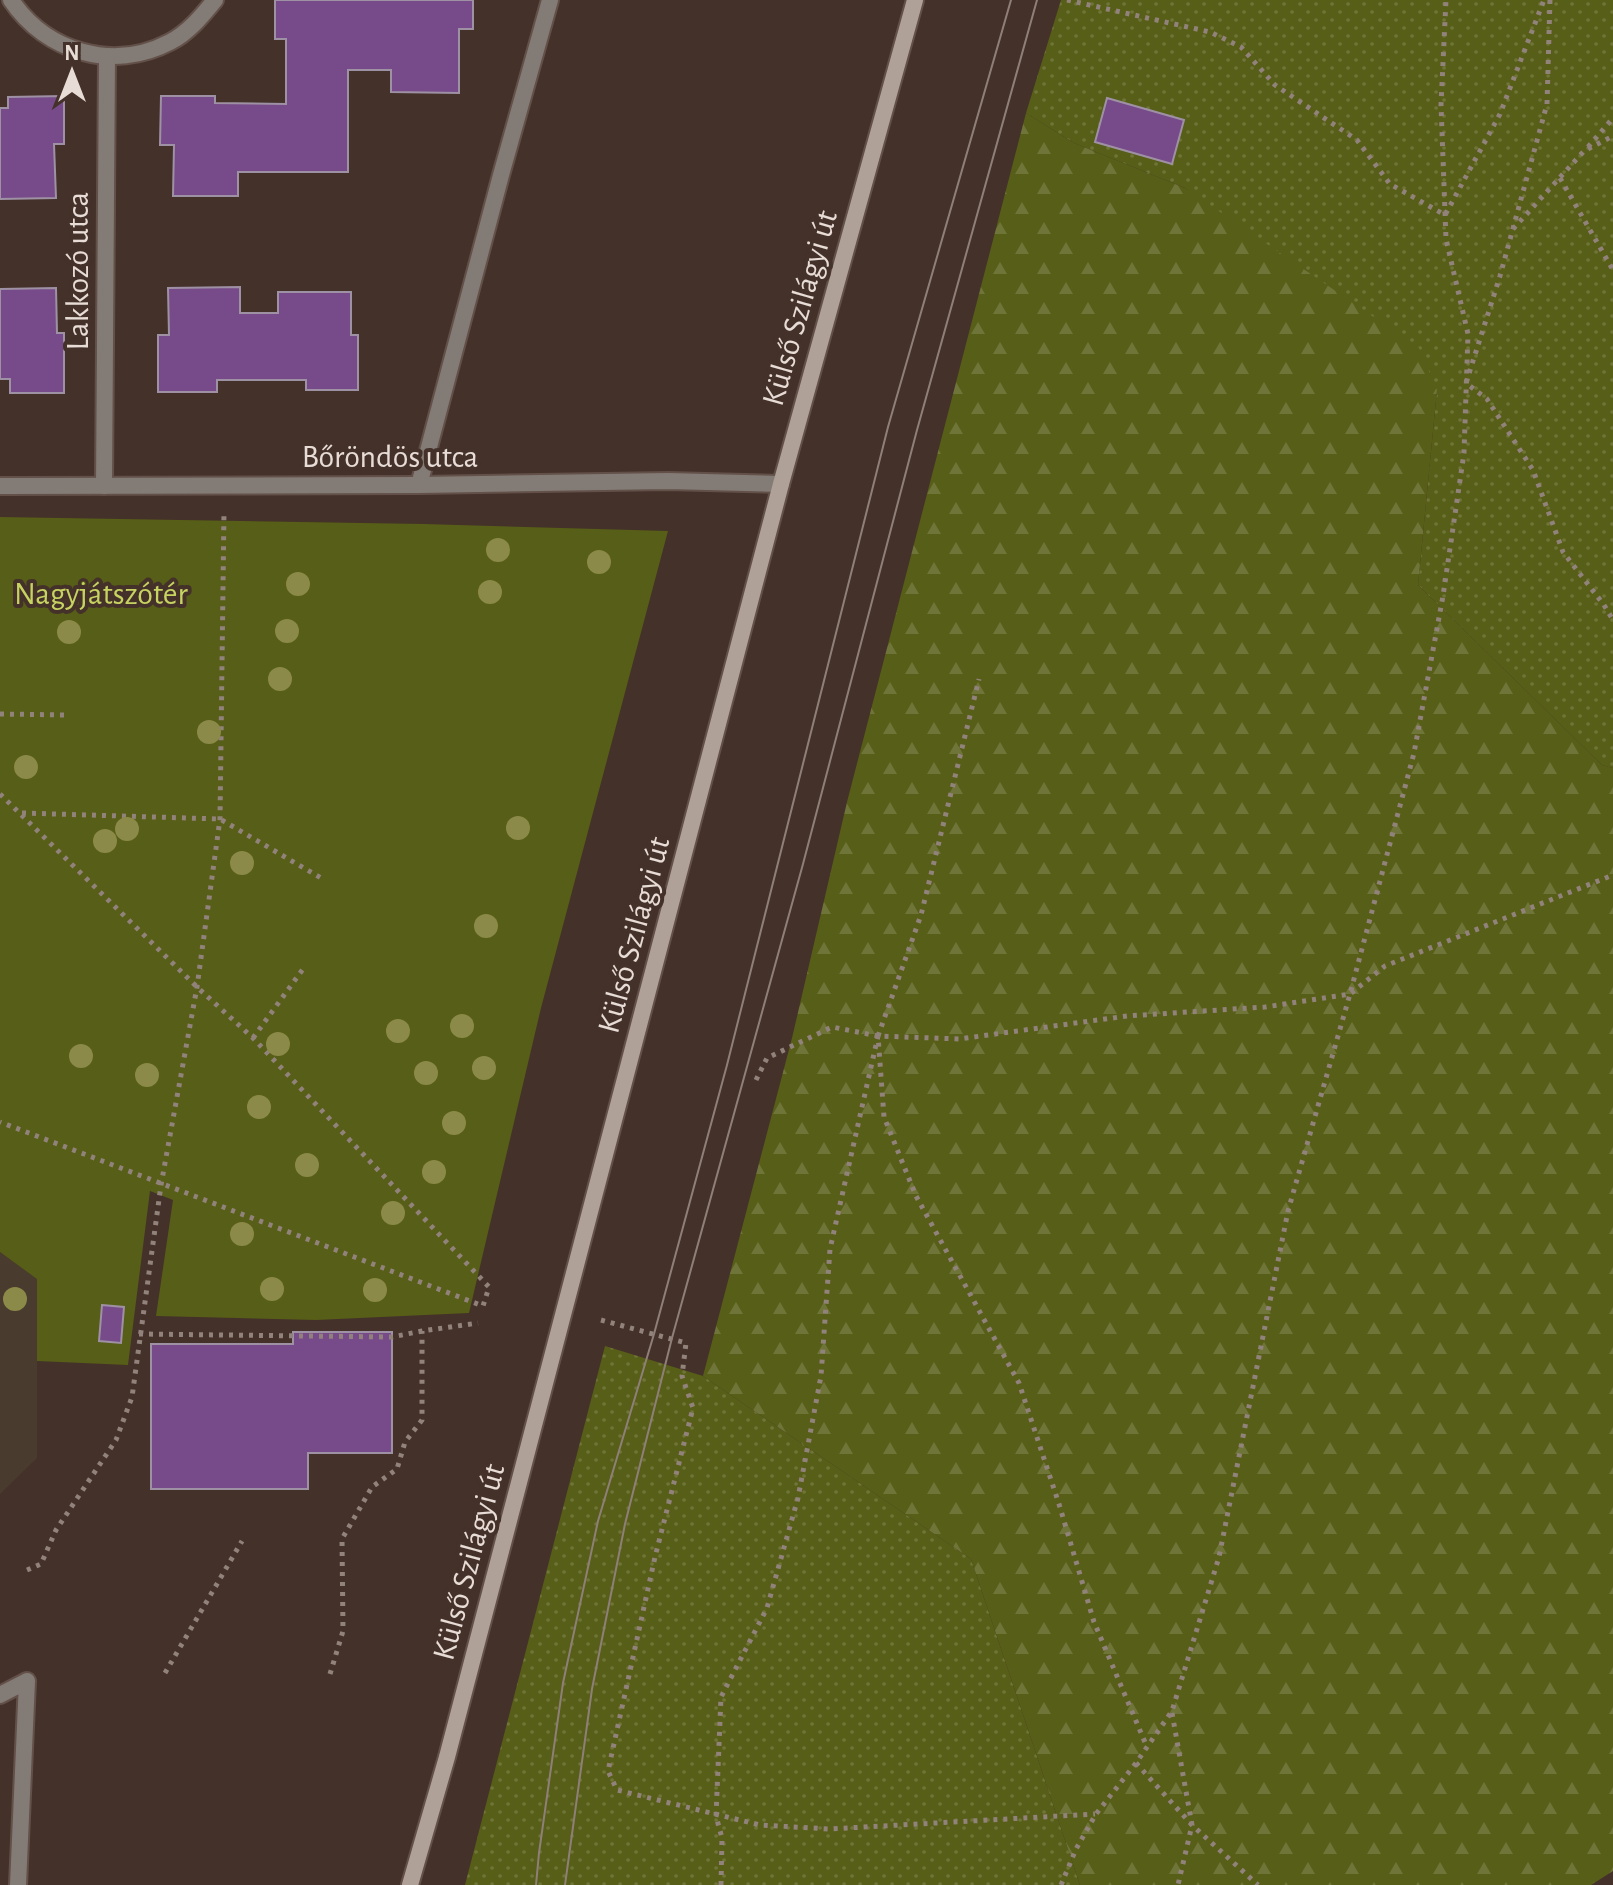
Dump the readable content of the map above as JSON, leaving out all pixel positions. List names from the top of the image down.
{
  "streets": {
    "street": ["Lakkozó utca", "Külső Szilágyi út", "Bőröndös utca"]
  },
  "crossings": [
    ["Lakkozó utca", "Bőröndös utca"],
    ["Külső Szilágyi út", "Bőröndös utca"]
  ],
  "parks": ["Nagyjátszótér"],
  "north": "top"
}
